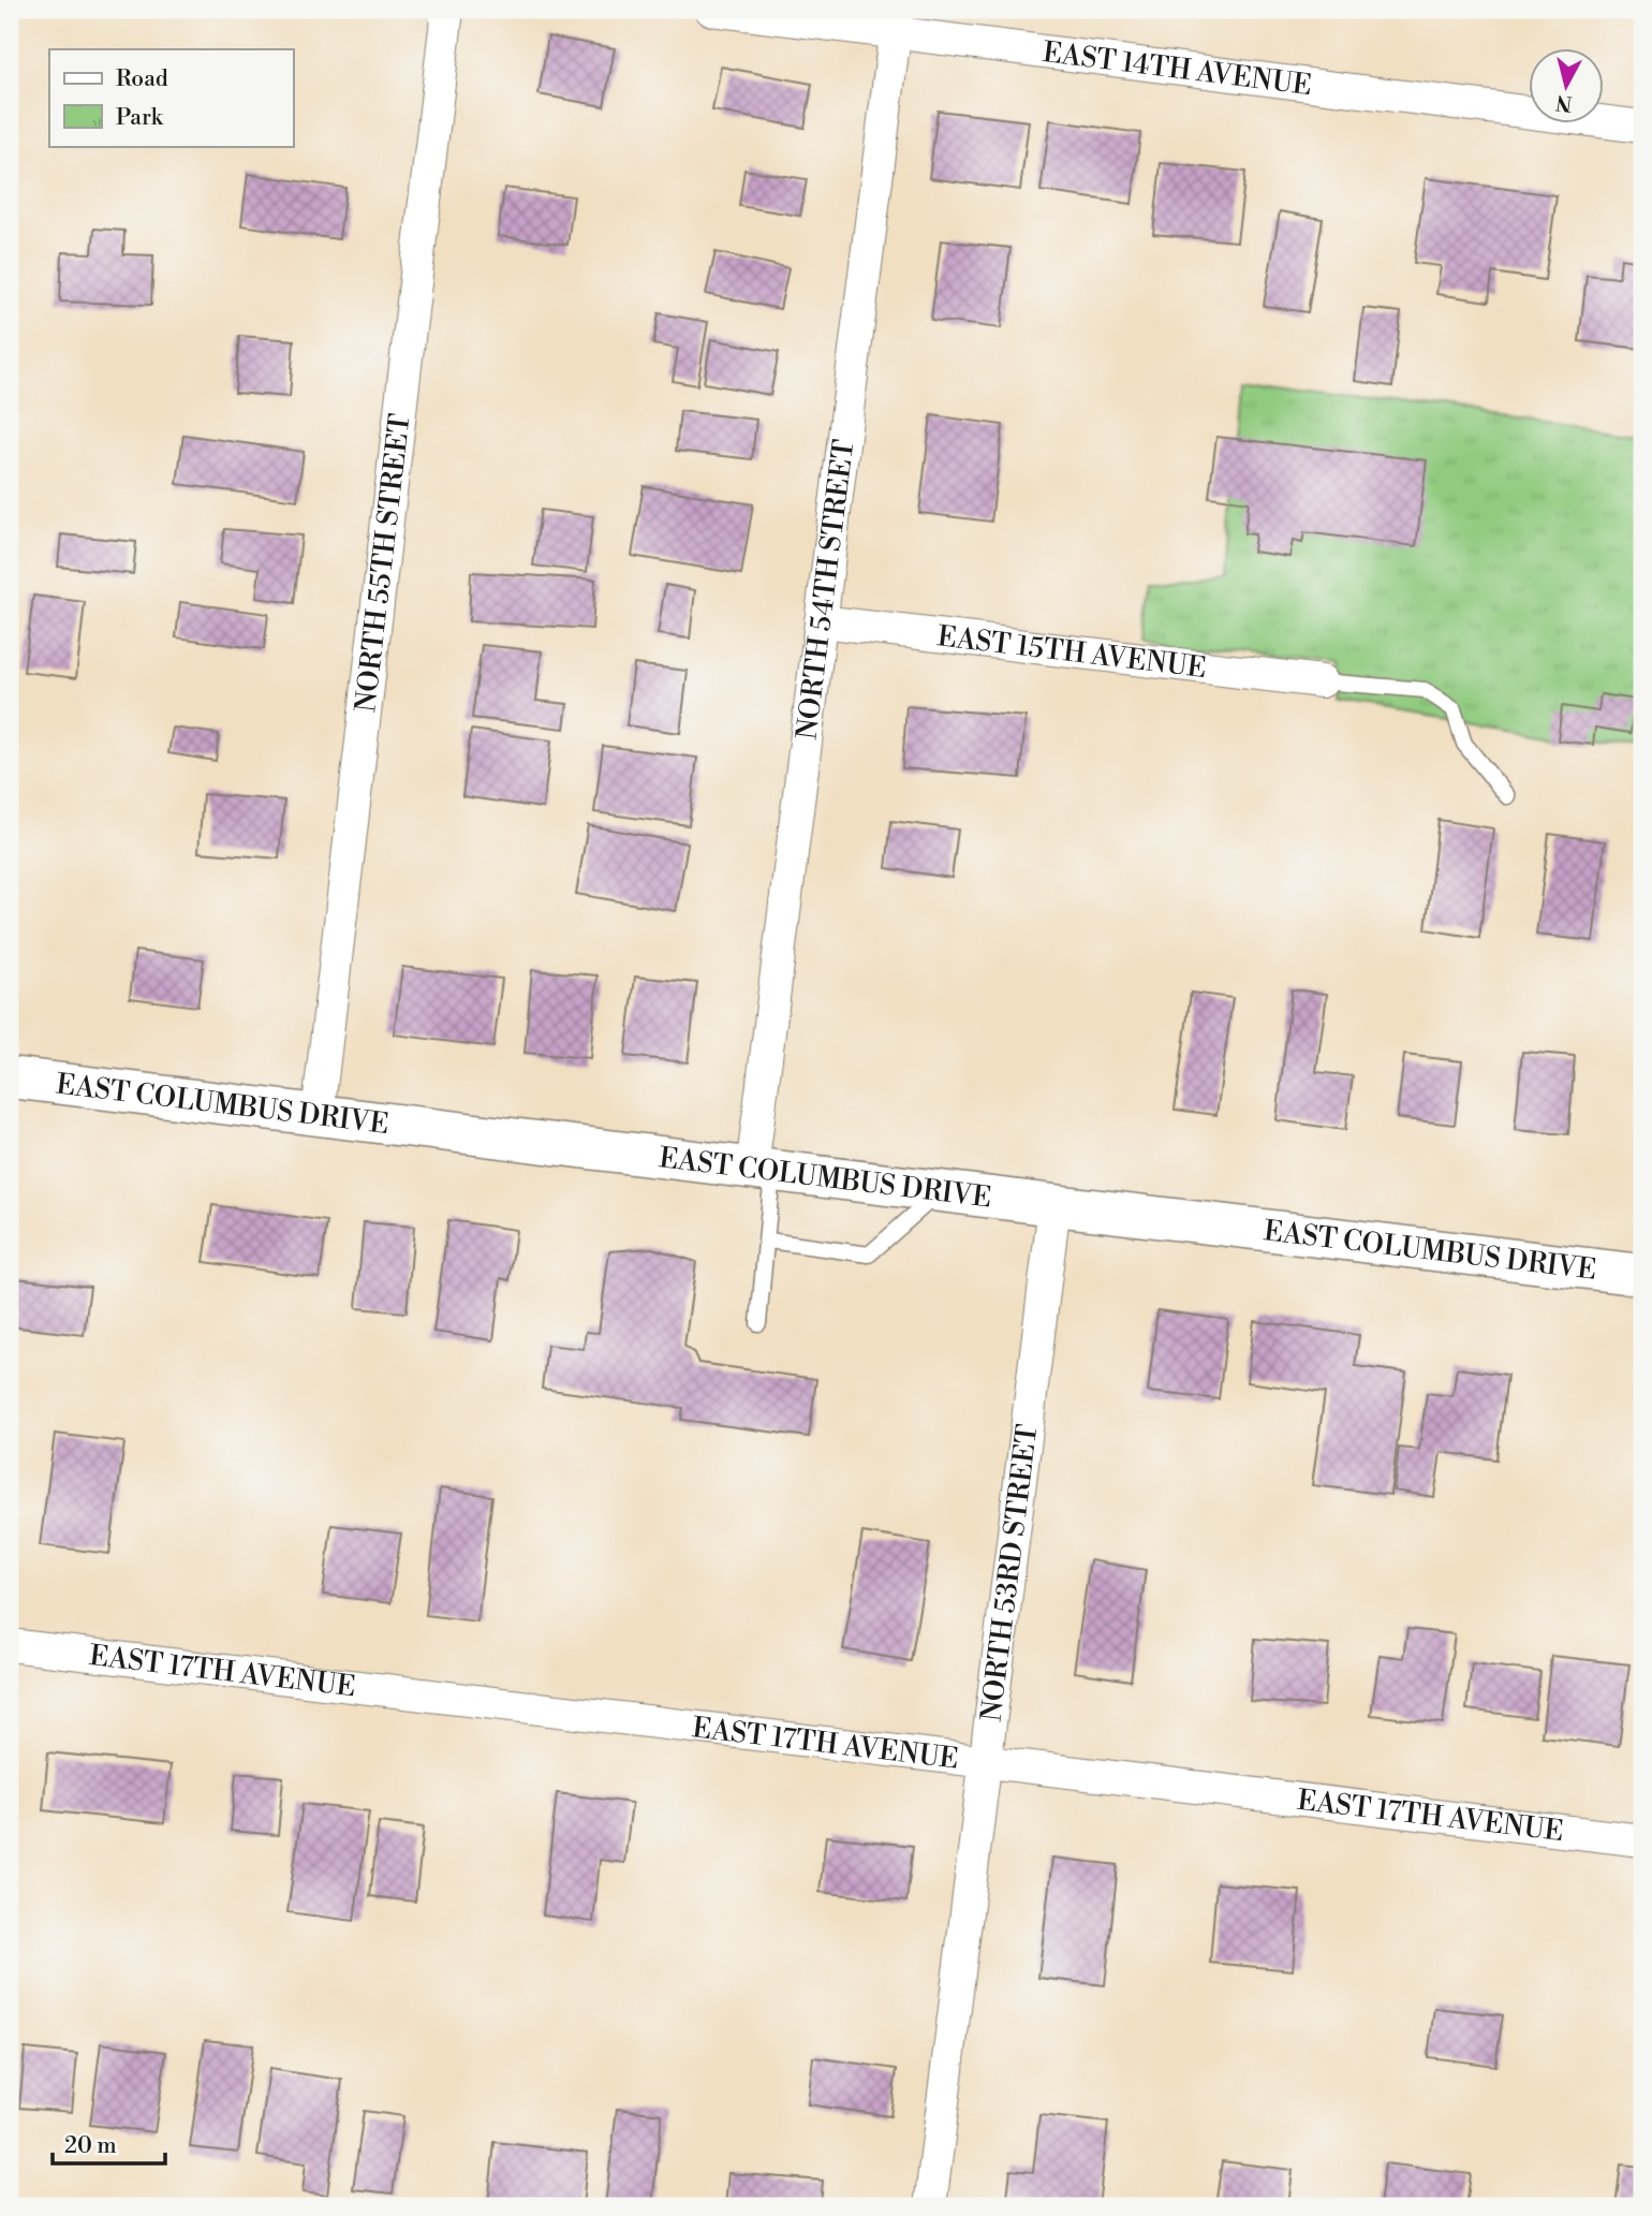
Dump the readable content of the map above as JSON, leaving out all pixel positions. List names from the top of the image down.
{
  "streets": {
    "main road": ["EAST COLUMBUS DRIVE"],
    "street": [
      "EAST 14TH AVENUE",
      "NORTH 55TH STREET",
      "NORTH 54TH STREET",
      "EAST 15TH AVENUE",
      "NORTH 53RD STREET",
      "EAST 17TH AVENUE"
    ]
  },
  "crossings": [
    ["EAST 14TH AVENUE", "NORTH 54TH STREET"],
    ["NORTH 55TH STREET", "EAST COLUMBUS DRIVE"],
    ["NORTH 54TH STREET", "EAST 15TH AVENUE"],
    ["NORTH 54TH STREET", "EAST COLUMBUS DRIVE"],
    ["EAST COLUMBUS DRIVE", "NORTH 53RD STREET"],
    ["NORTH 53RD STREET", "EAST 17TH AVENUE"]
  ],
  "legend": ["Road", "Park"],
  "scale_bar": "20 m",
  "north": "bottom"
}
